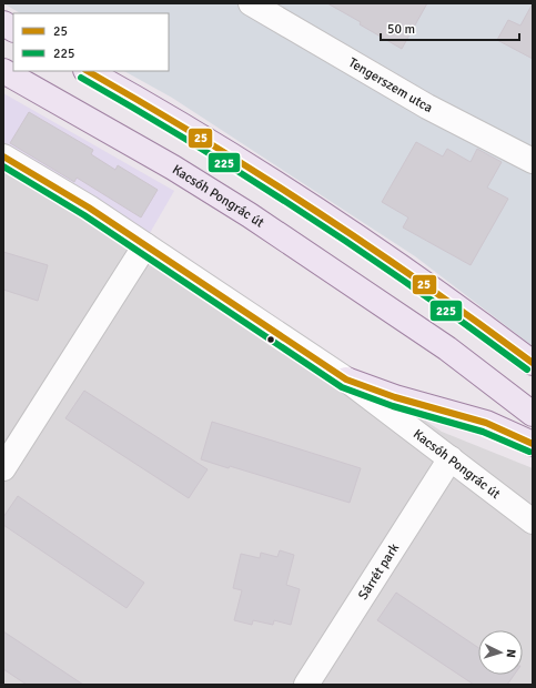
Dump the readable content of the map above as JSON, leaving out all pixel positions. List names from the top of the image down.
{
  "streets": {
    "main road": ["Kacsóh Pongrác út"],
    "street": ["Tengerszem utca", "Sárrét park"]
  },
  "crossings": [
    ["Kacsóh Pongrác út", "Sárrét park"]
  ],
  "lines": ["transit line 25", "transit line 225"],
  "legend": ["25", "225"],
  "scale_bar": "50 m",
  "north": "right"
}
